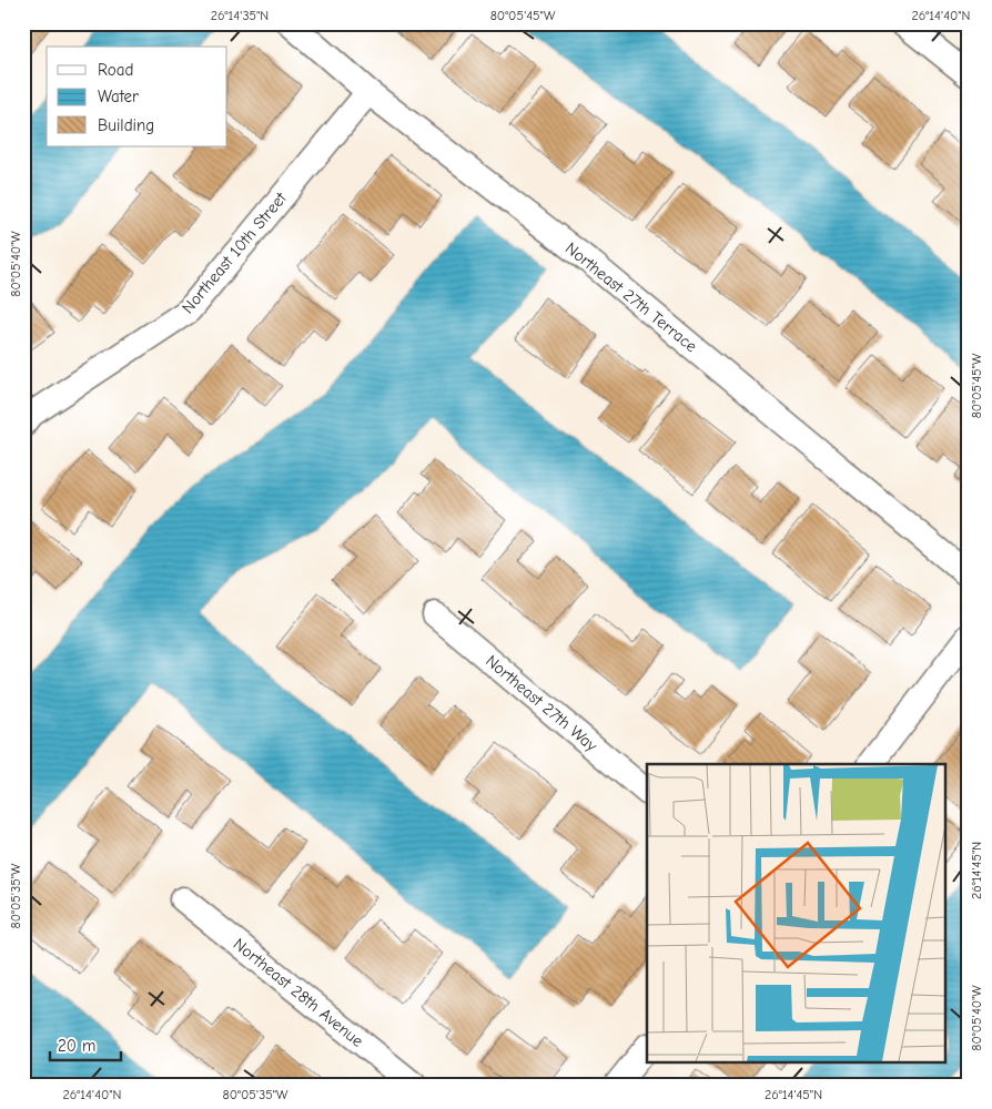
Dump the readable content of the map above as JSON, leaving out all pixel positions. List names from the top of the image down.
{
  "streets": {
    "street": [
      "Northeast 10th Street",
      "Northeast 27th Terrace",
      "Northeast 27th Way",
      "Northeast 28th Avenue"
    ]
  },
  "crossings": [
    ["Northeast 10th Street", "Northeast 27th Terrace"]
  ],
  "legend": ["Road", "Water", "Building"],
  "scale_bar": "20 m",
  "coordinates": [
    "26°14'35\"N",
    "80°05'45\"W",
    "26°14'40\"N",
    "80°05'40\"W",
    "26°14'45\"N",
    "80°05'35\"W"
  ]
}
